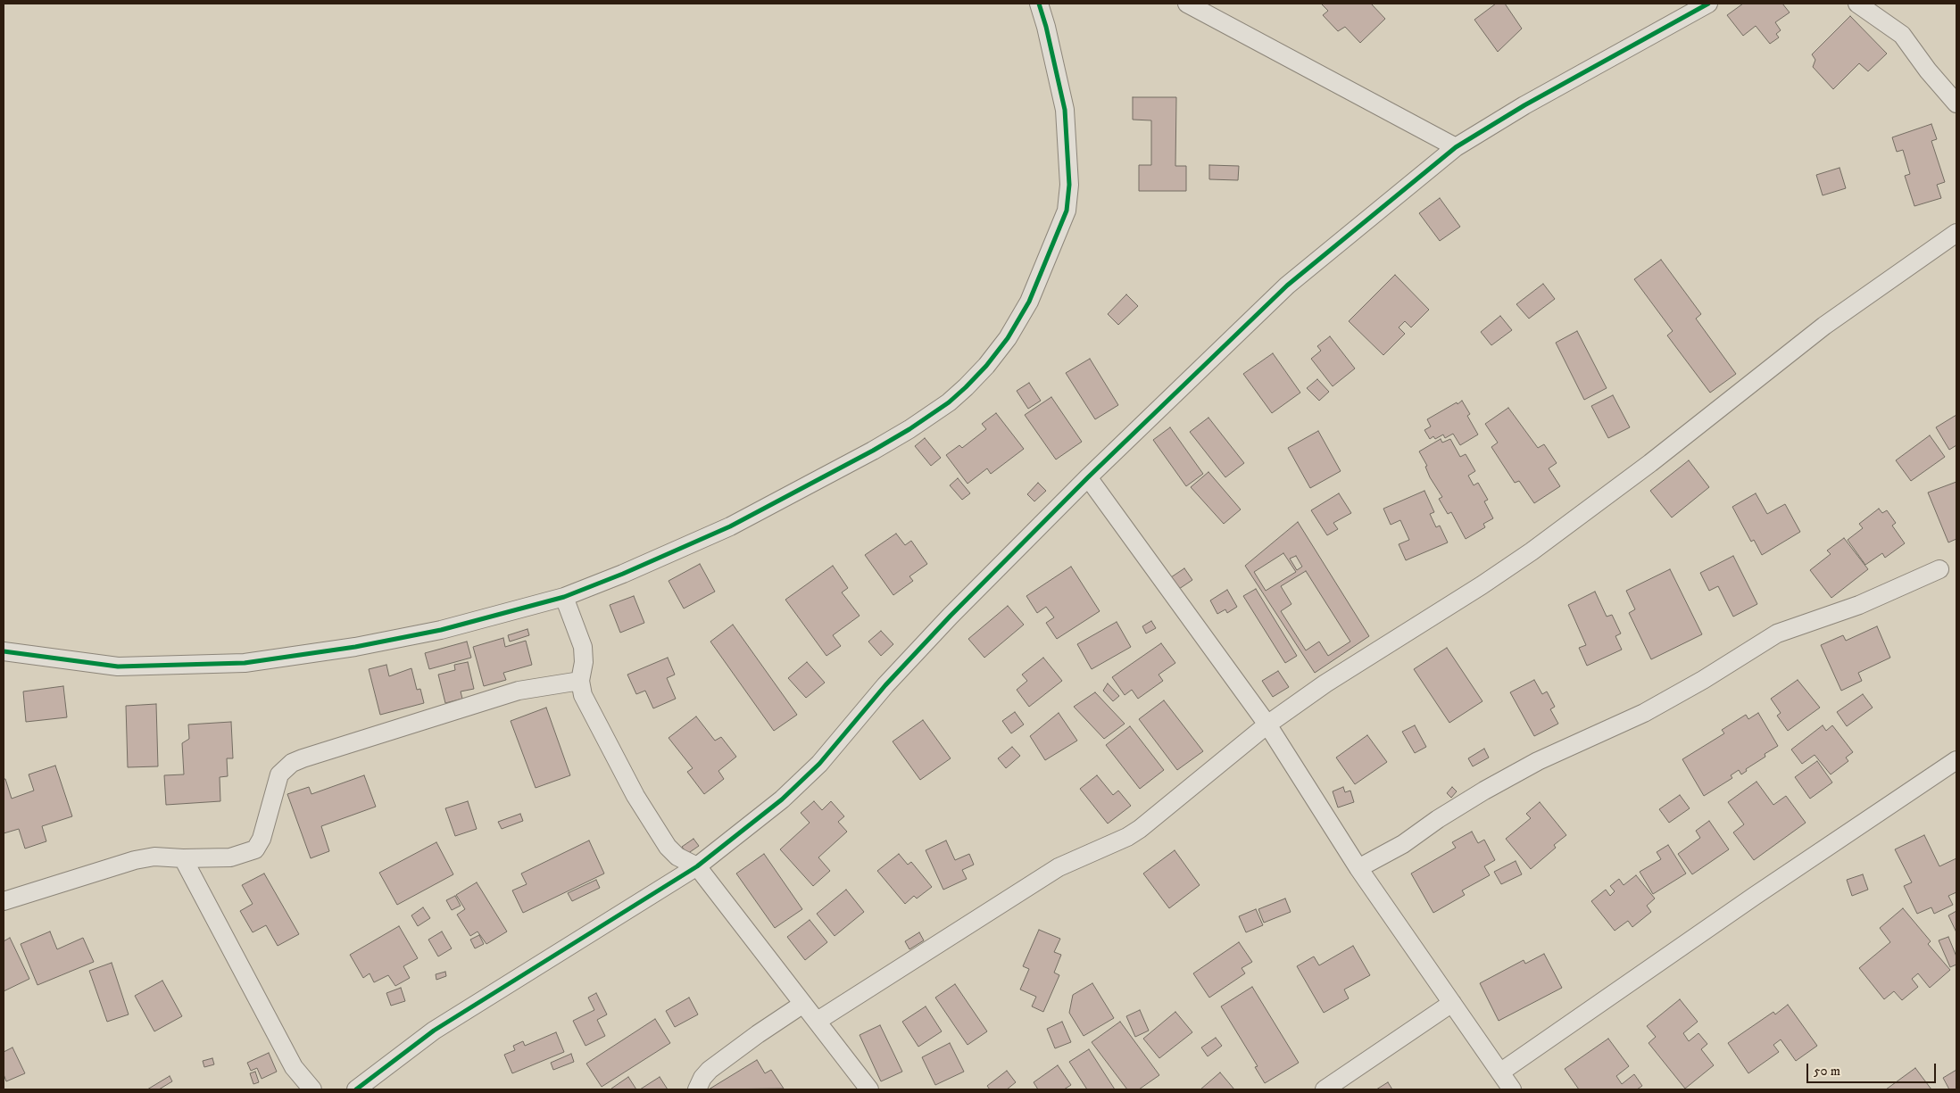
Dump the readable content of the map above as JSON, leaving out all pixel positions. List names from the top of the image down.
{
  "scale_bar": "50 m"
}
